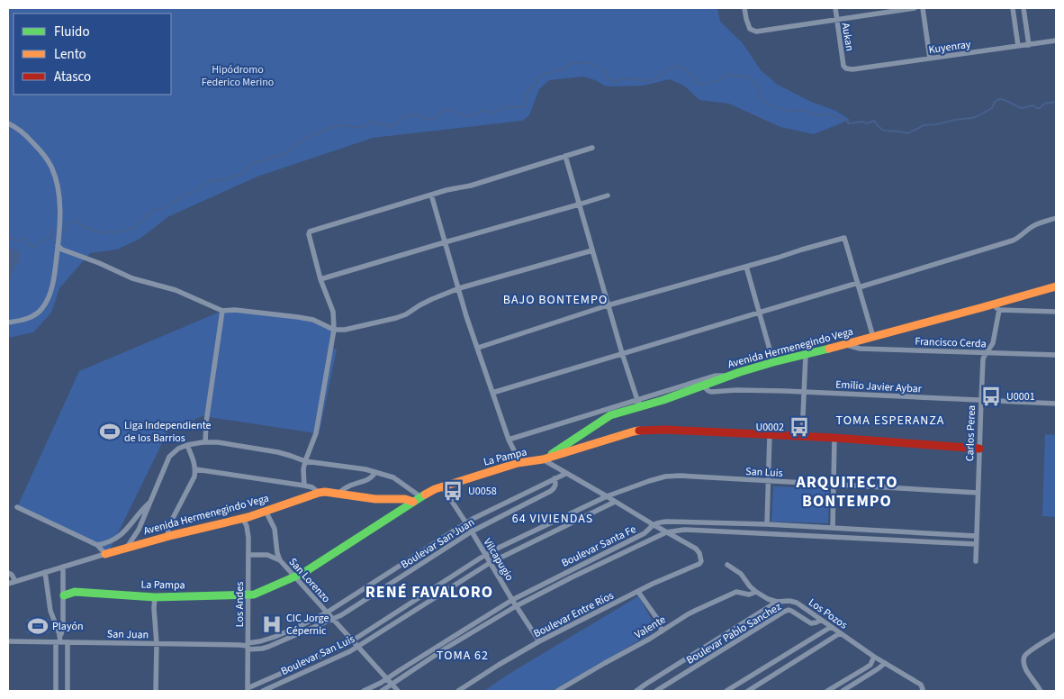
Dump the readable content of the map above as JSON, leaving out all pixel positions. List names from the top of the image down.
{
  "streets": {
    "street": [
      "Aukan",
      "Kuyenray",
      "Francisco Cerda",
      "Avenida Hermenegindo Vega",
      "Emilio Javier Aybar",
      "Carlos Perea",
      "La Pampa",
      "San Luis",
      "Boulevar San Juan",
      "Boulevar Santa Fe",
      "Vilcapugio",
      "San Lorenzo",
      "Los Andes",
      "Los Pozos",
      "Boulevar Entre Ríos",
      "Valente",
      "Boulevar Pablo Sanchez",
      "San Juan",
      "Boulevar San Luis"
    ]
  },
  "crossings": [
    ["Aukan", "Kuyenray"],
    ["Francisco Cerda", "Avenida Hermenegindo Vega"],
    ["Francisco Cerda", "Carlos Perea"],
    ["Avenida Hermenegindo Vega", "Emilio Javier Aybar"],
    ["Avenida Hermenegindo Vega", "La Pampa"],
    ["Avenida Hermenegindo Vega", "San Lorenzo"],
    ["Avenida Hermenegindo Vega", "Los Andes"],
    ["Emilio Javier Aybar", "Carlos Perea"],
    ["Carlos Perea", "La Pampa"],
    ["Carlos Perea", "San Luis"],
    ["Carlos Perea", "Boulevar Santa Fe"],
    ["La Pampa", "Vilcapugio"],
    ["La Pampa", "San Lorenzo"],
    ["La Pampa", "Los Andes"],
    ["San Luis", "Boulevar San Luis"],
    ["Boulevar San Juan", "Vilcapugio"],
    ["Boulevar San Juan", "San Lorenzo"],
    ["Boulevar San Juan", "Los Andes"],
    ["Boulevar San Juan", "San Juan"],
    ["Boulevar Santa Fe", "Vilcapugio"],
    ["Boulevar Santa Fe", "San Lorenzo"],
    ["Boulevar Santa Fe", "Boulevar Entre Ríos"],
    ["Vilcapugio", "Boulevar Entre Ríos"],
    ["Vilcapugio", "Boulevar San Luis"],
    ["San Lorenzo", "Boulevar San Luis"],
    ["Los Andes", "San Juan"],
    ["Los Andes", "Boulevar San Luis"],
    ["Los Pozos", "Valente"],
    ["Los Pozos", "Boulevar Pablo Sanchez"]
  ],
  "districts": [
    "BAJO BONTEMPO",
    "TOMA ESPERANZA",
    "ARQUITECTO BONTEMPO",
    "64 VIVIENDAS",
    "RENÉ FAVALORO",
    "TOMA 62"
  ],
  "parks": ["Hipódromo Federico Merino"],
  "places": {
    "bus stop": ["U0001", "U0002", "U0058"],
    "sports": ["Liga Independiente de los Barrios", "Playón"],
    "hospital": ["CIC Jorge Cépernic"]
  },
  "legend": ["Fluido", "Lento", "Atasco"]
}
